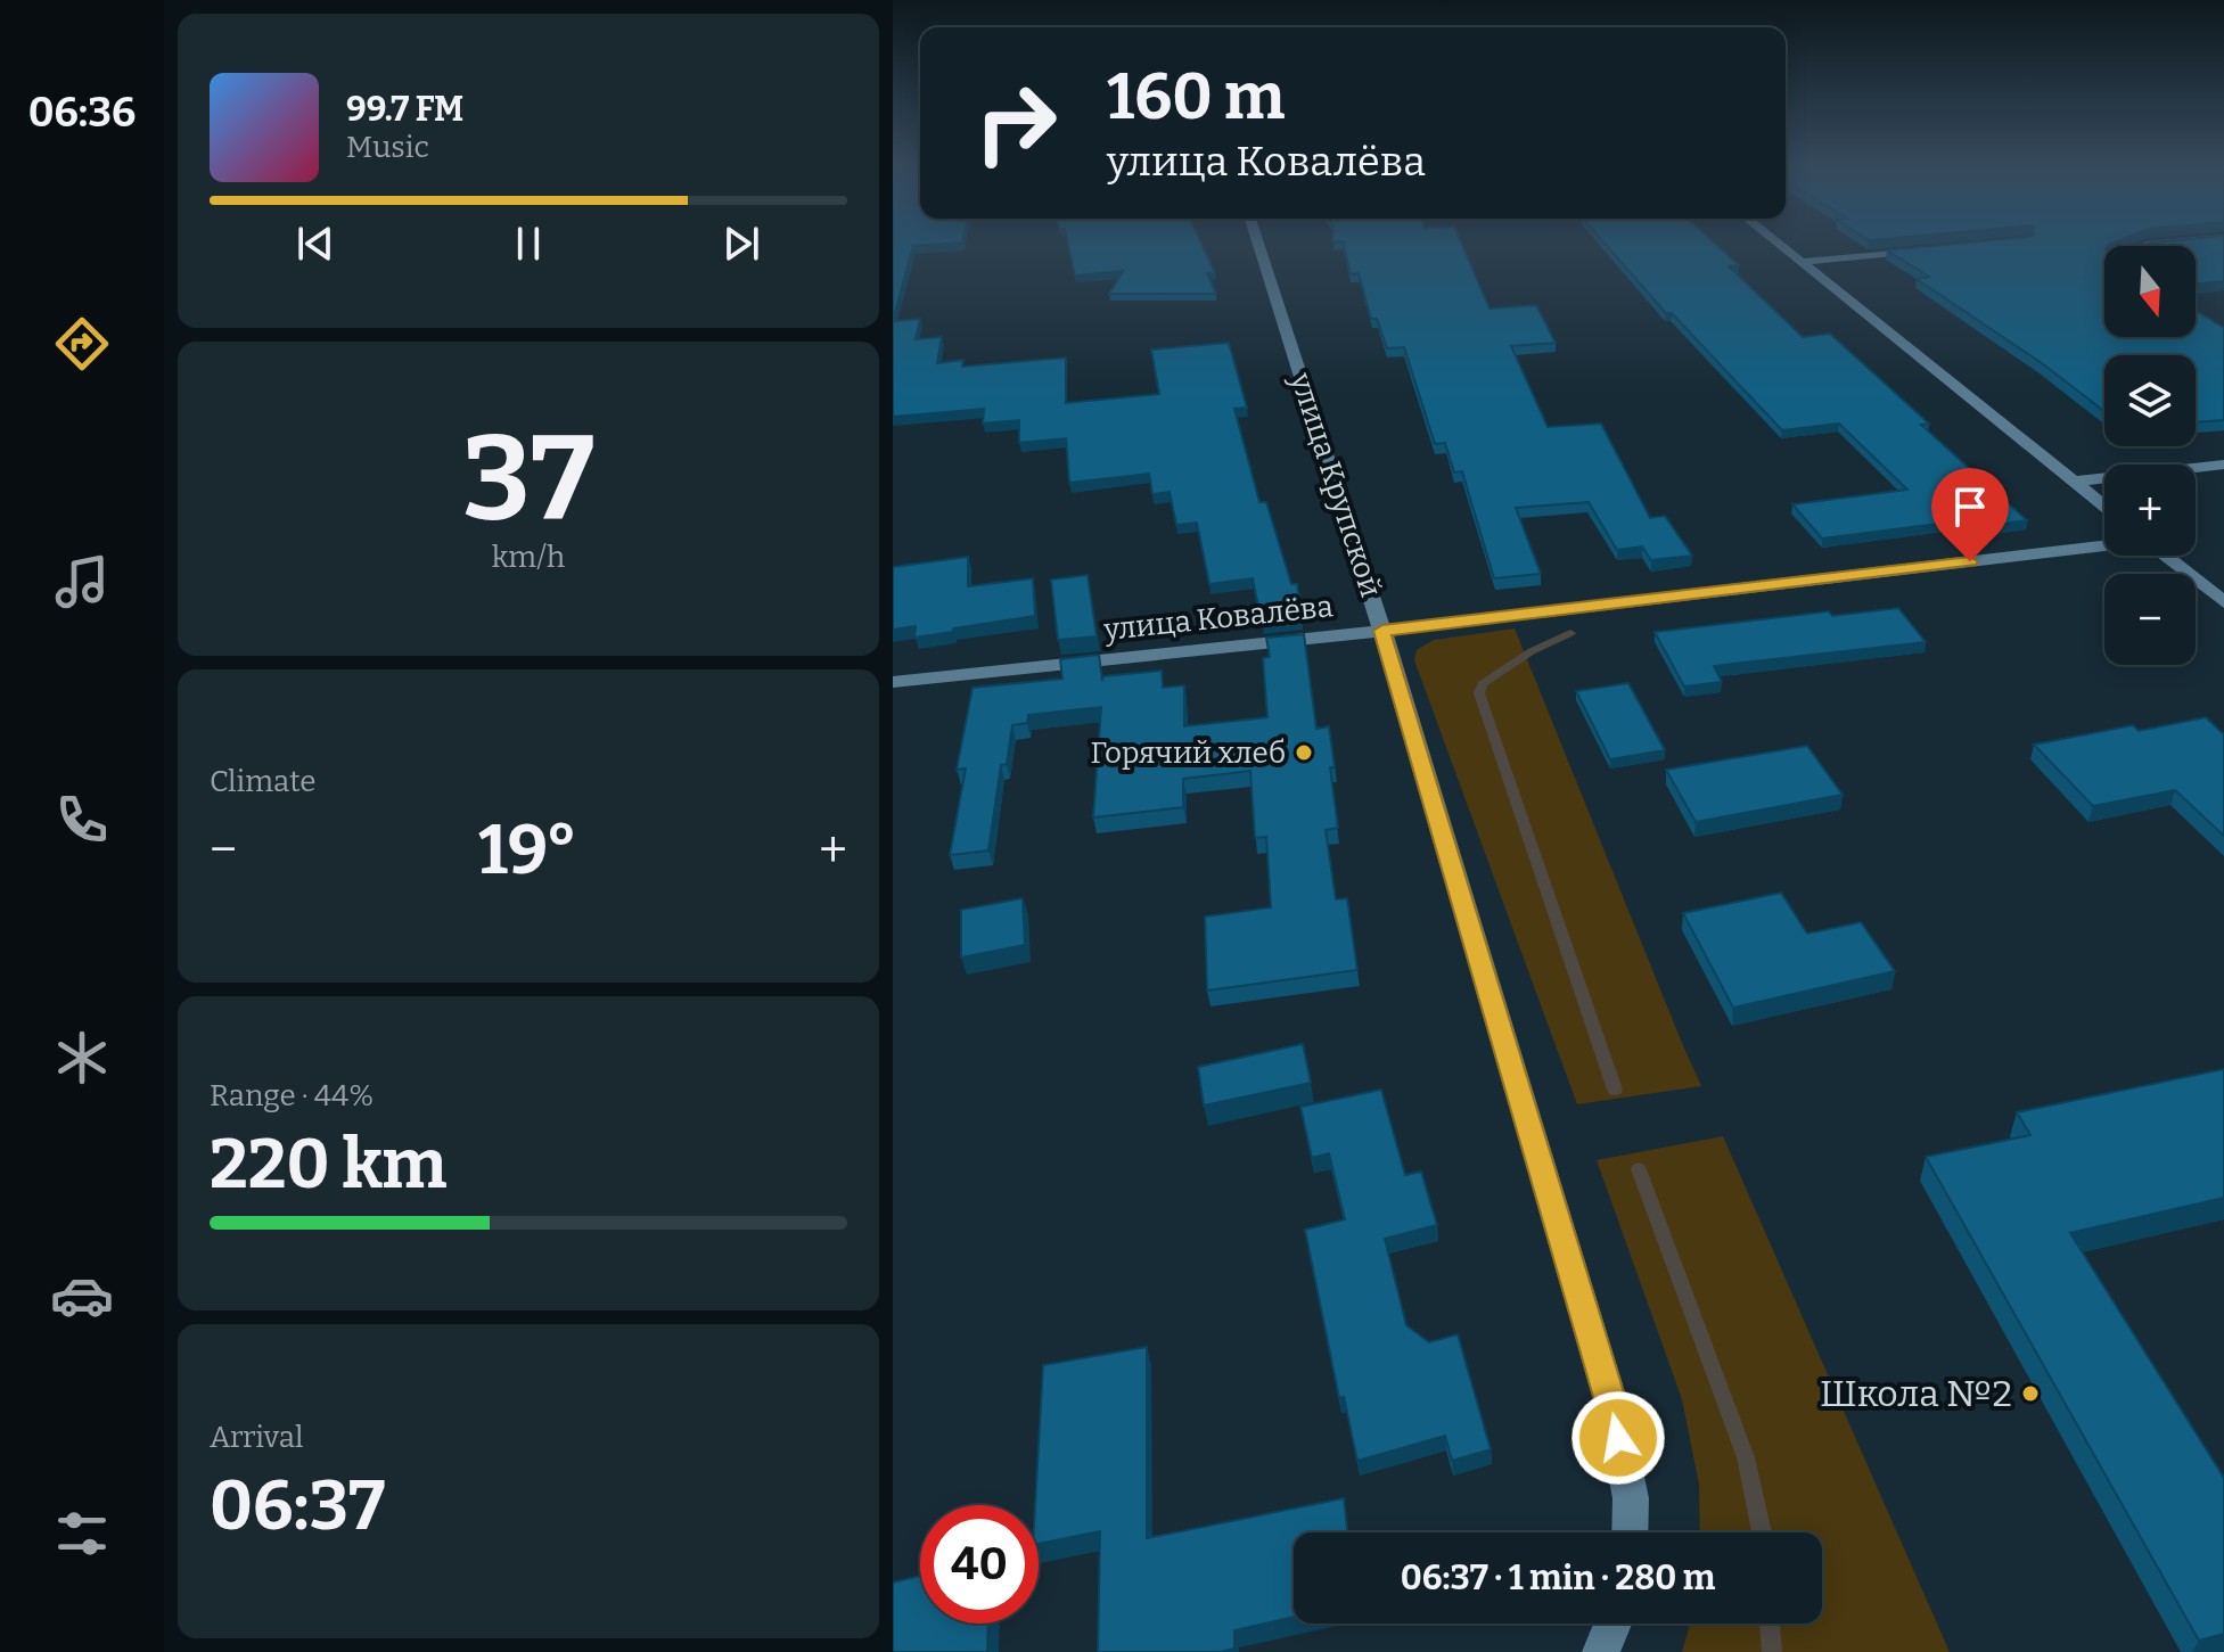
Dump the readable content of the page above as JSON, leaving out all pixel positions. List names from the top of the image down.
{
  "streets": {
    "street": ["улица Крупской", "улица Ковалёва"]
  },
  "crossings": [
    ["улица Крупской", "улица Ковалёва"]
  ],
  "places": ["Горячий хлеб", "Школа №2"],
  "north": "bottom",
  "page": {
    "tabs": "06:36",
    "turn": ["160 m", "улица Ковалёва"],
    "song": ["99.7 FM", "Music"],
    "map_buttons": ["+", "−"],
    "tile": [
      ["37", "km/h"],
      "Climate",
      ["Range · 44%", "220 km"],
      ["Arrival", "06:37"]
    ],
    "heat": ["−", "19°", "+"],
    "limit": "40",
    "trip": "06:37 · 1 min · 280 m"
  }
}
